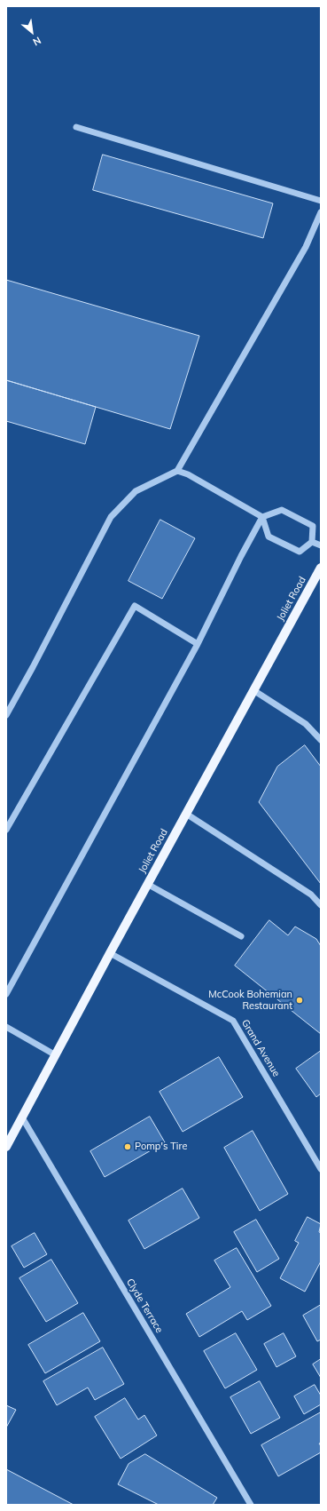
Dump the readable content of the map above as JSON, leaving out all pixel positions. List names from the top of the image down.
{
  "streets": {
    "main road": ["Joliet Road"],
    "street": ["Grand Avenue", "Clyde Terrace"]
  },
  "crossings": [
    ["Joliet Road", "Grand Avenue"],
    ["Joliet Road", "Clyde Terrace"]
  ],
  "places": ["McCook Bohemian Restaurant", "Pomp's Tire"],
  "north": "bottom right"
}
